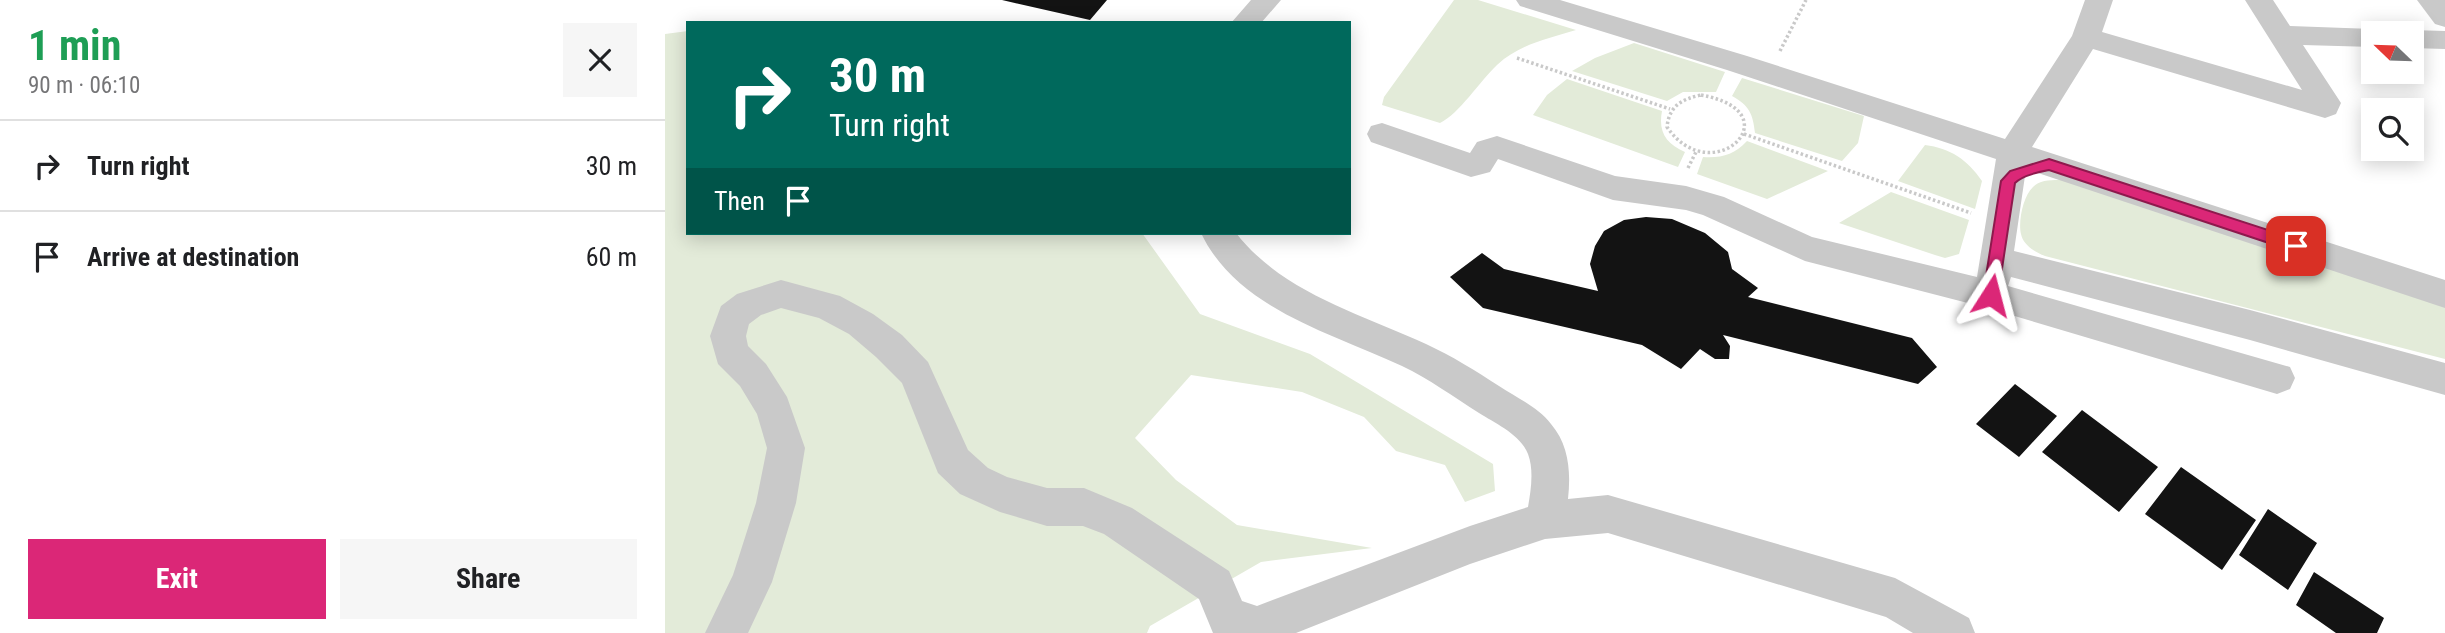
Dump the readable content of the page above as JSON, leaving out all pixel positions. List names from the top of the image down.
{
  "north": "top left",
  "page": {
    "heading": ["1 min", "90 m · 06:10"],
    "turn": ["30 m", "Turn right"],
    "list": [
      {
        "name": "Turn right",
        "value": "30 m"
      },
      {
        "name": "Arrive at destination",
        "value": "60 m"
      }
    ],
    "then": "Then",
    "buttons": ["Exit", "Share"]
  }
}
